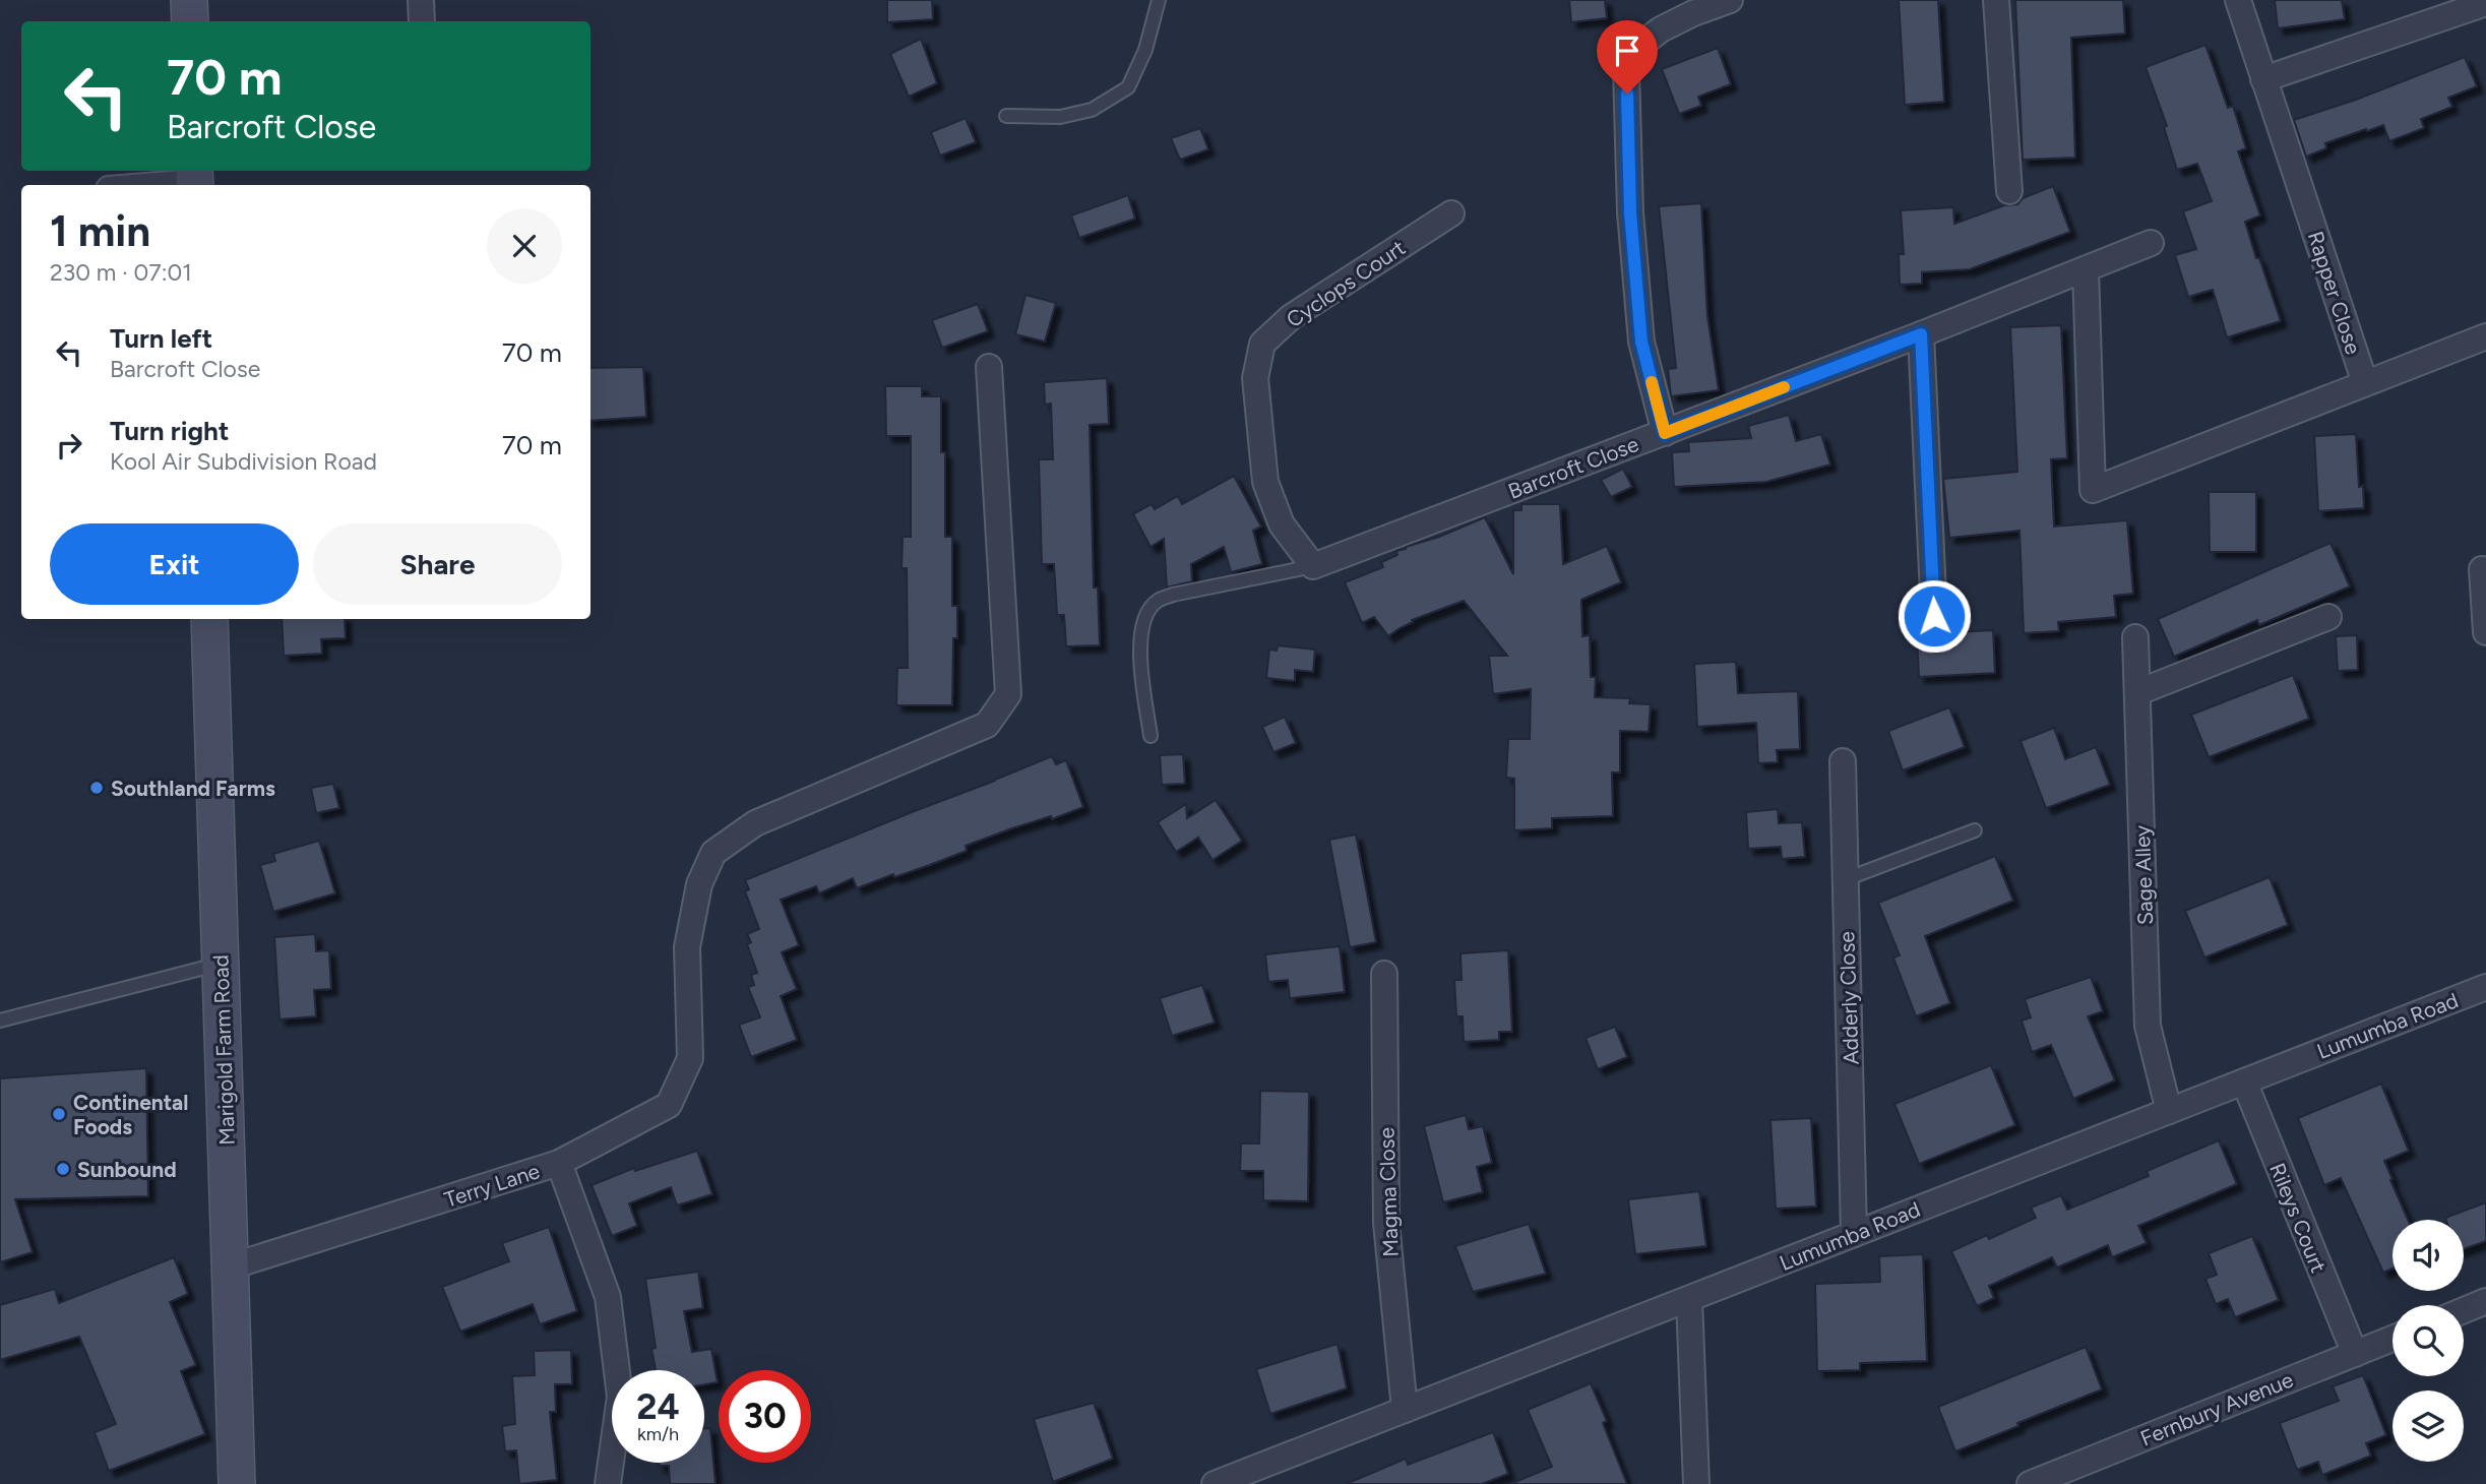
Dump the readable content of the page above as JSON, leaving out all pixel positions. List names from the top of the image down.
{
  "streets": {
    "street": [
      "Cyclops Court",
      "Rapper Close",
      "Barcroft Close",
      "Sage Alley",
      "Adderly Close",
      "Lumumba Road",
      "Marigold Farm Road",
      "Terry Lane",
      "Magma Close",
      "Rileys Court",
      "Fernbury Avenue"
    ]
  },
  "crossings": [
    ["Cyclops Court", "Barcroft Close"],
    ["Sage Alley", "Lumumba Road"],
    ["Adderly Close", "Lumumba Road"],
    ["Lumumba Road", "Magma Close"],
    ["Lumumba Road", "Rileys Court"],
    ["Marigold Farm Road", "Terry Lane"],
    ["Rileys Court", "Fernbury Avenue"]
  ],
  "places": ["Southland Farms", "Continental Foods", "Sunbound"],
  "page": {
    "turn": ["70 m", "Barcroft Close"],
    "heading": ["1 min", "230 m · 07:01"],
    "list": [
      {
        "name": "Turn left",
        "note": "Barcroft Close",
        "value": "70 m"
      },
      {
        "name": "Turn right",
        "note": "Kool Air Subdivision Road",
        "value": "70 m"
      }
    ],
    "buttons": ["Exit", "Share"],
    "speed": "24 km/h",
    "limit": "30"
  }
}
